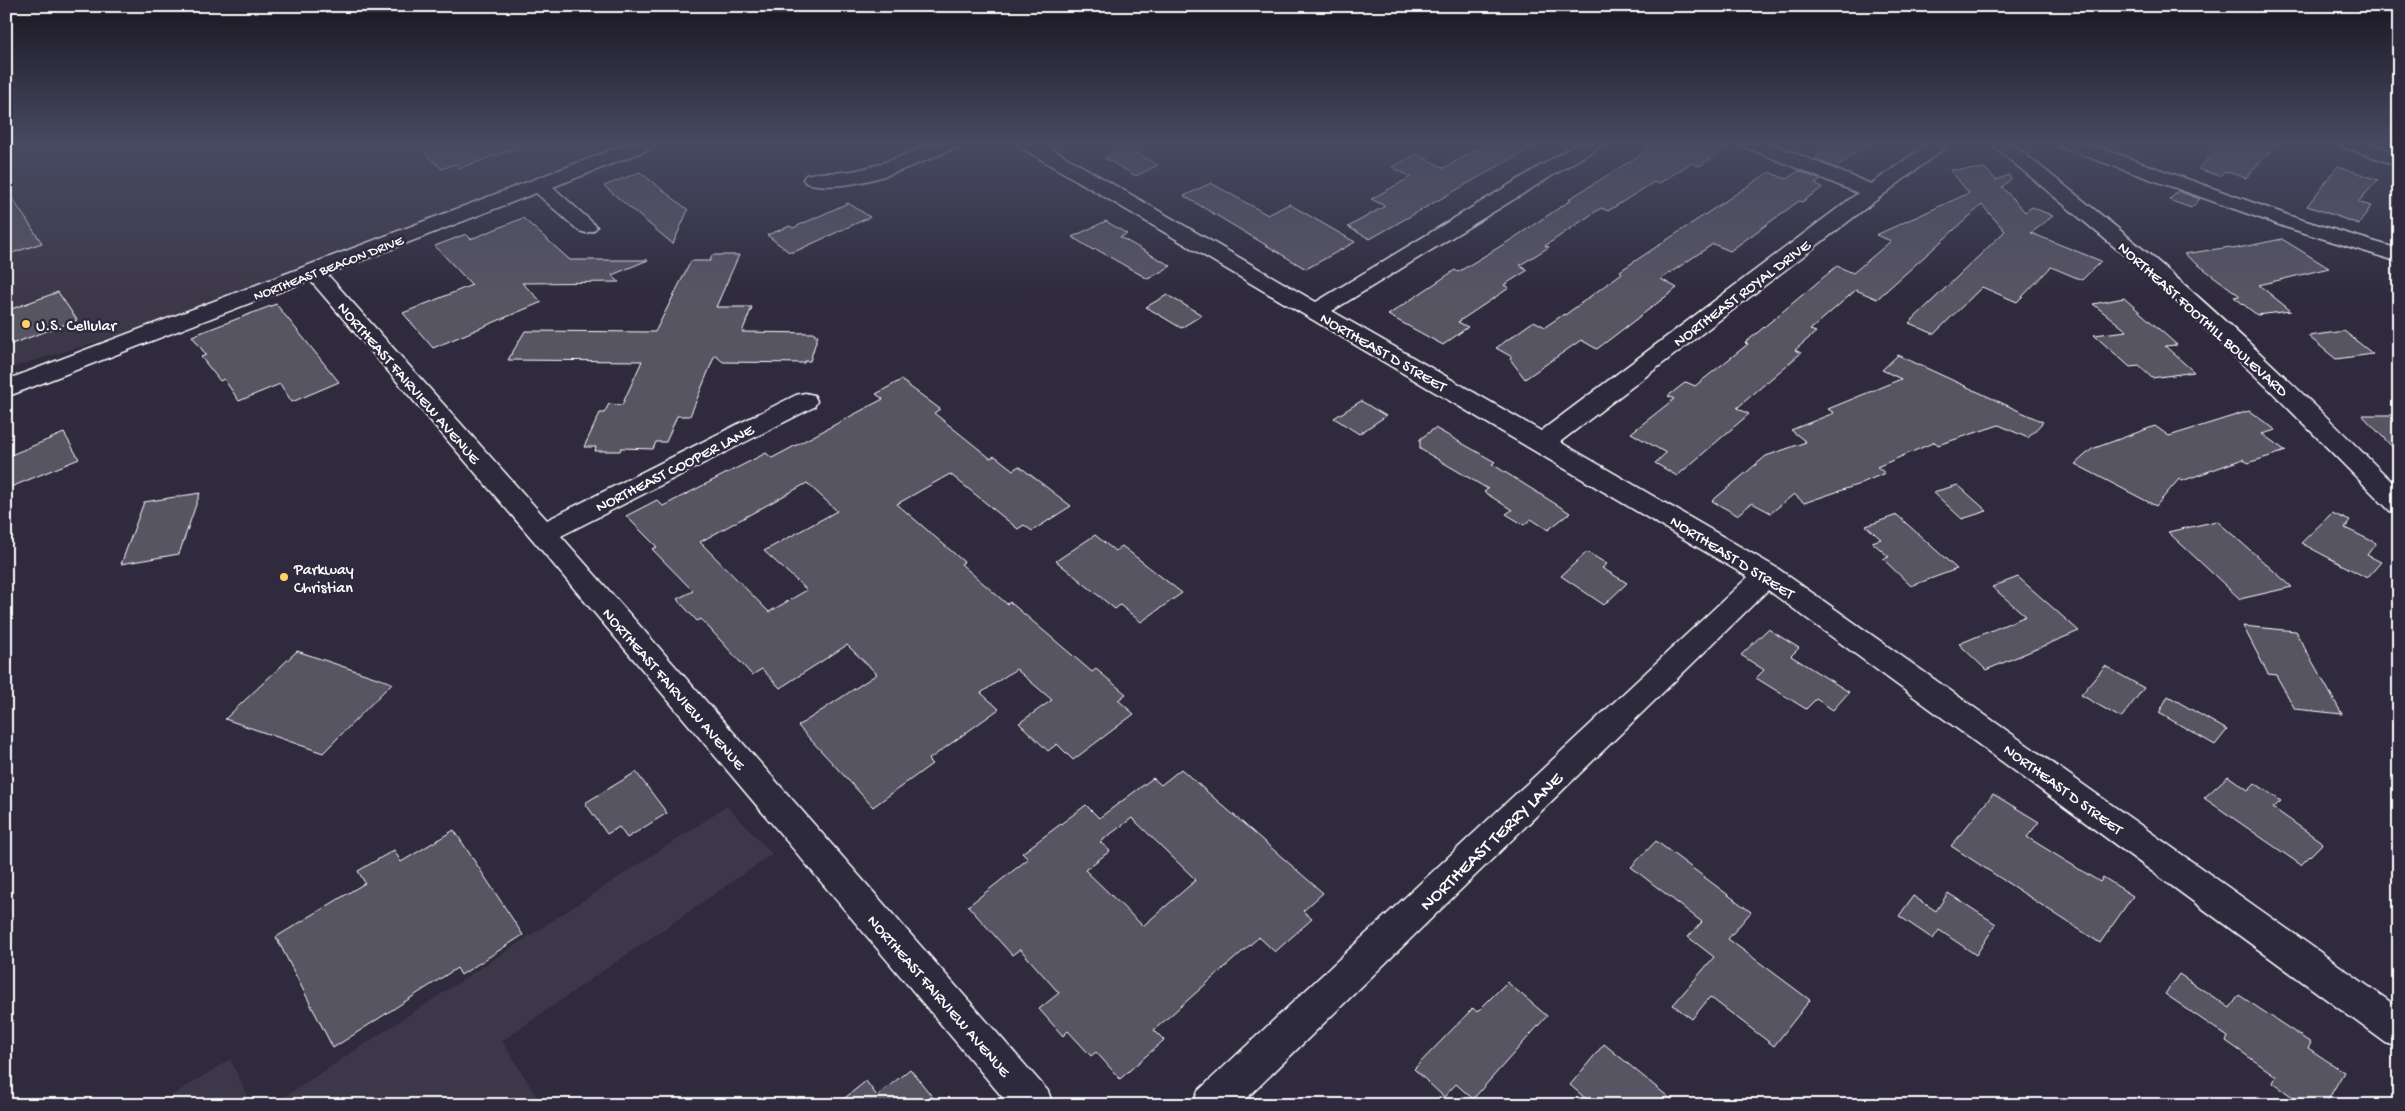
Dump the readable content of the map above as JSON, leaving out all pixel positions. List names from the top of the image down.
{
  "streets": {
    "street": [
      "NORTHEAST BEACON DRIVE",
      "NORTHEAST ROYAL DRIVE",
      "NORTHEAST FOOTHILL BOULEVARD",
      "NORTHEAST D STREET",
      "NORTHEAST FAIRVIEW AVENUE",
      "NORTHEAST COOPER LANE",
      "NORTHEAST TERRY LANE"
    ]
  },
  "crossings": [
    ["NORTHEAST BEACON DRIVE", "NORTHEAST FAIRVIEW AVENUE"],
    ["NORTHEAST ROYAL DRIVE", "NORTHEAST D STREET"],
    ["NORTHEAST D STREET", "NORTHEAST TERRY LANE"],
    ["NORTHEAST FAIRVIEW AVENUE", "NORTHEAST COOPER LANE"]
  ],
  "places": ["U.S. Cellular", "Parkway Christian"]
}
